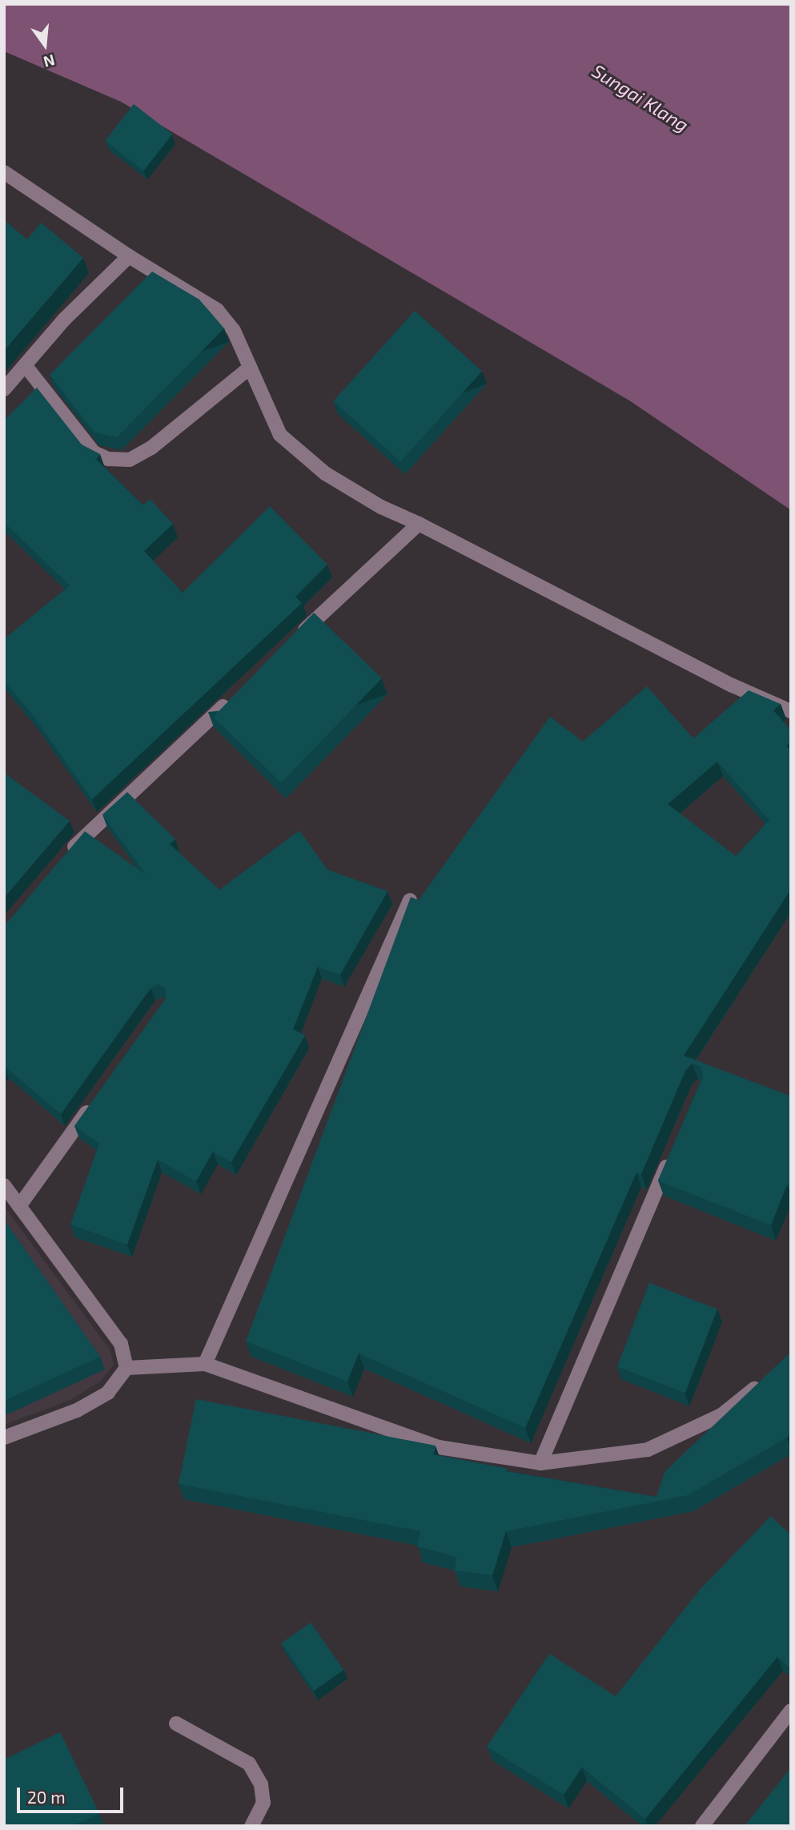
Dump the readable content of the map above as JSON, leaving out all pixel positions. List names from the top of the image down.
{
  "water": ["Sungai Klang"],
  "scale_bar": "20 m",
  "north": "bottom"
}
